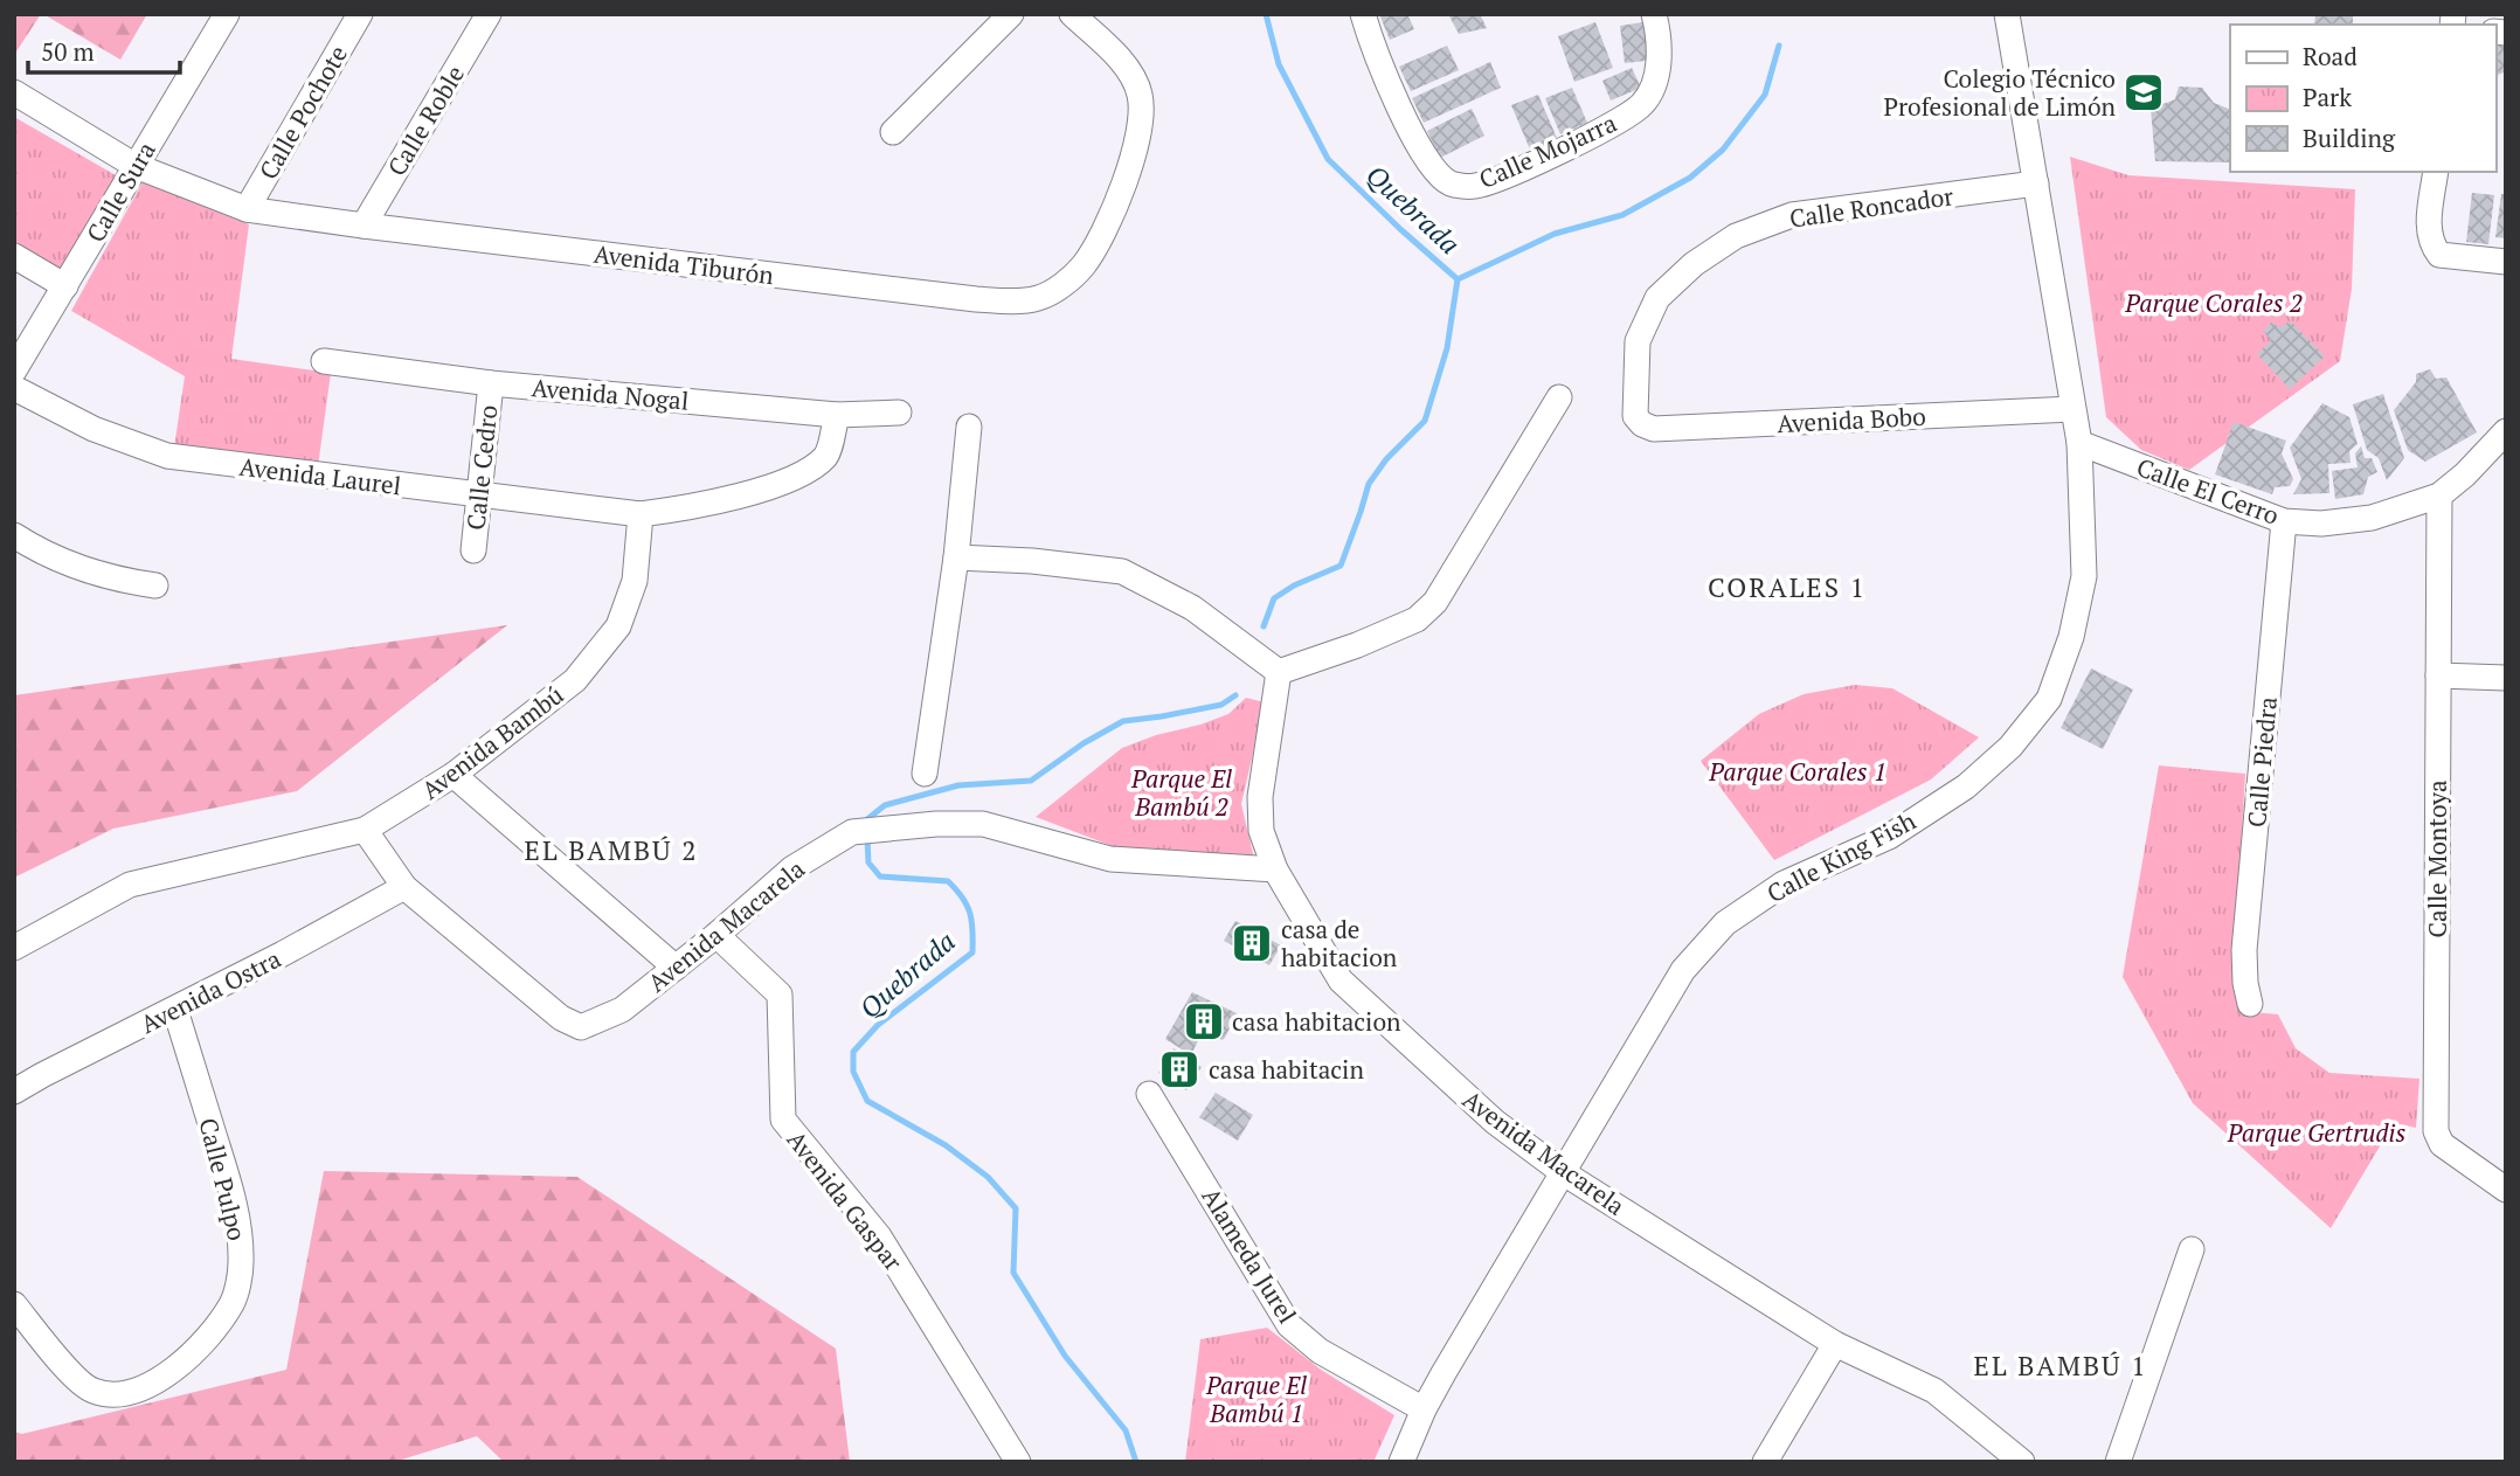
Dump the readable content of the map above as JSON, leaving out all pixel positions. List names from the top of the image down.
{
  "streets": {
    "street": [
      "Calle Pochote",
      "Calle Roble",
      "Calle Mojarra",
      "Calle Sura",
      "Calle Roncador",
      "Avenida Tiburón",
      "Avenida Nogal",
      "Avenida Bobo",
      "Calle Cedro",
      "Avenida Laurel",
      "Calle El Cerro",
      "Avenida Bambú",
      "Calle Piedra",
      "Calle King Fish",
      "Calle Montoya",
      "Avenida Macarela",
      "Avenida Ostra",
      "Calle Pulpo",
      "Avenida Gaspar",
      "Alameda Jurel"
    ]
  },
  "crossings": [
    ["Calle Pochote", "Avenida Tiburón"],
    ["Calle Roble", "Avenida Tiburón"],
    ["Calle Sura", "Avenida Tiburón"],
    ["Calle Roncador", "Avenida Bobo"],
    ["Calle Roncador", "Calle King Fish"],
    ["Avenida Nogal", "Calle Cedro"],
    ["Avenida Bobo", "Calle King Fish"],
    ["Calle Cedro", "Avenida Laurel"],
    ["Avenida Laurel", "Avenida Bambú"],
    ["Calle El Cerro", "Calle Piedra"],
    ["Calle El Cerro", "Calle King Fish"],
    ["Calle El Cerro", "Calle Montoya"],
    ["Avenida Bambú", "Avenida Macarela"],
    ["Calle King Fish", "Avenida Macarela"],
    ["Calle King Fish", "Alameda Jurel"],
    ["Avenida Macarela", "Avenida Ostra"],
    ["Avenida Macarela", "Avenida Gaspar"],
    ["Avenida Ostra", "Calle Pulpo"]
  ],
  "districts": ["CORALES 1", "EL BAMBÚ 2", "EL BAMBÚ 1"],
  "water": ["Quebrada"],
  "parks": [
    "Parque Corales 2",
    "Parque Corales 1",
    "Parque El Bambú 2",
    "Parque Gertrudis",
    "Parque El Bambú 1"
  ],
  "places": {
    "school or university": ["Colegio Técnico Profesional de Limón"],
    "building": ["casa de habitacion", "casa habitacion", "casa habitacin"]
  },
  "legend": ["Road", "Park", "Building"],
  "scale_bar": "50 m"
}
